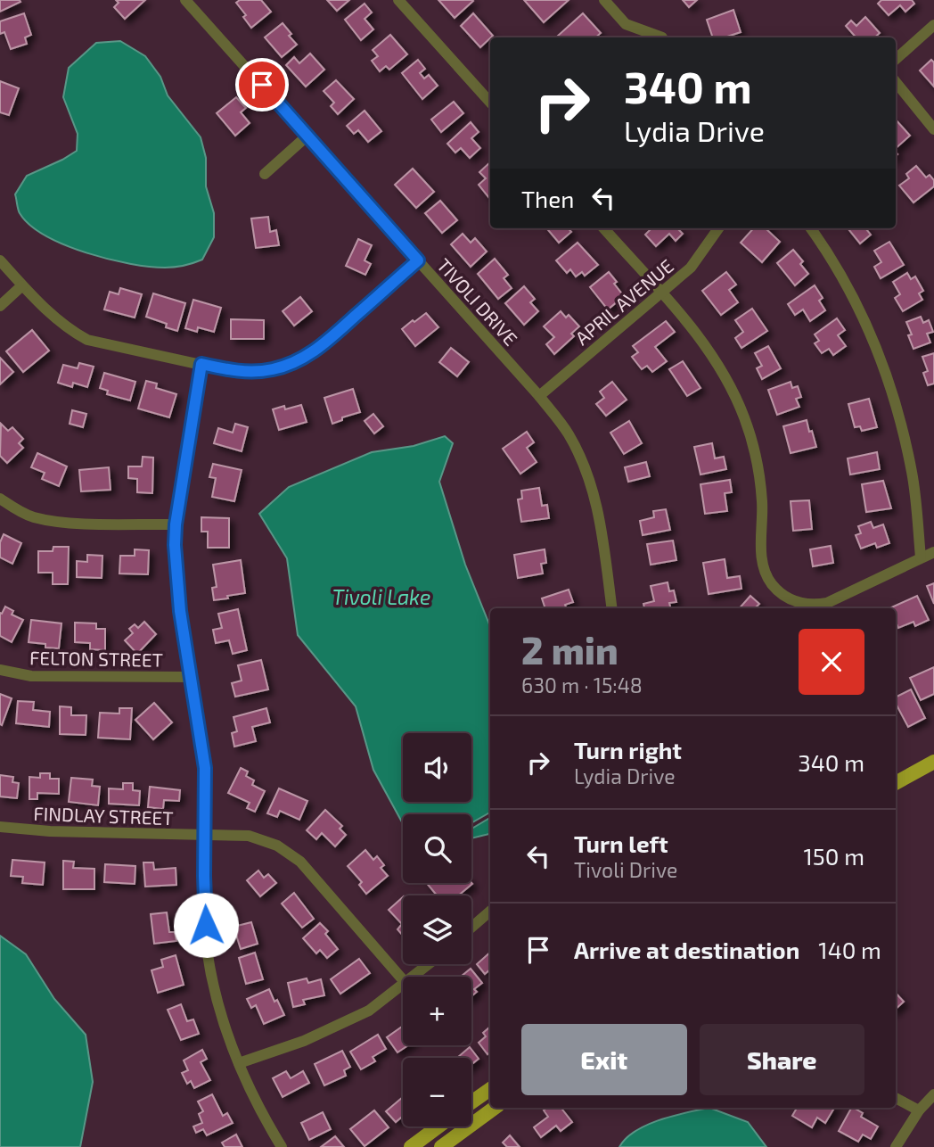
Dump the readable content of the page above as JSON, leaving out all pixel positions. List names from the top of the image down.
{
  "streets": {
    "street": [
      "TIVOLI DRIVE",
      "APRIL AVENUE",
      "FELTON STREET",
      "FINDLAY STREET"
    ]
  },
  "crossings": [
    ["TIVOLI DRIVE", "APRIL AVENUE"]
  ],
  "water": ["Tivoli Lake"],
  "page": {
    "turn": ["340 m", "Lydia Drive"],
    "then": "Then",
    "heading": ["2 min", "630 m · 15:48"],
    "list": [
      {
        "name": "Turn right",
        "note": "Lydia Drive",
        "value": "340 m"
      },
      {
        "name": "Turn left",
        "note": "Tivoli Drive",
        "value": "150 m"
      },
      {
        "name": "Arrive at destination",
        "value": "140 m"
      }
    ],
    "map_buttons": ["+", "−"],
    "buttons": ["Exit", "Share"]
  }
}
